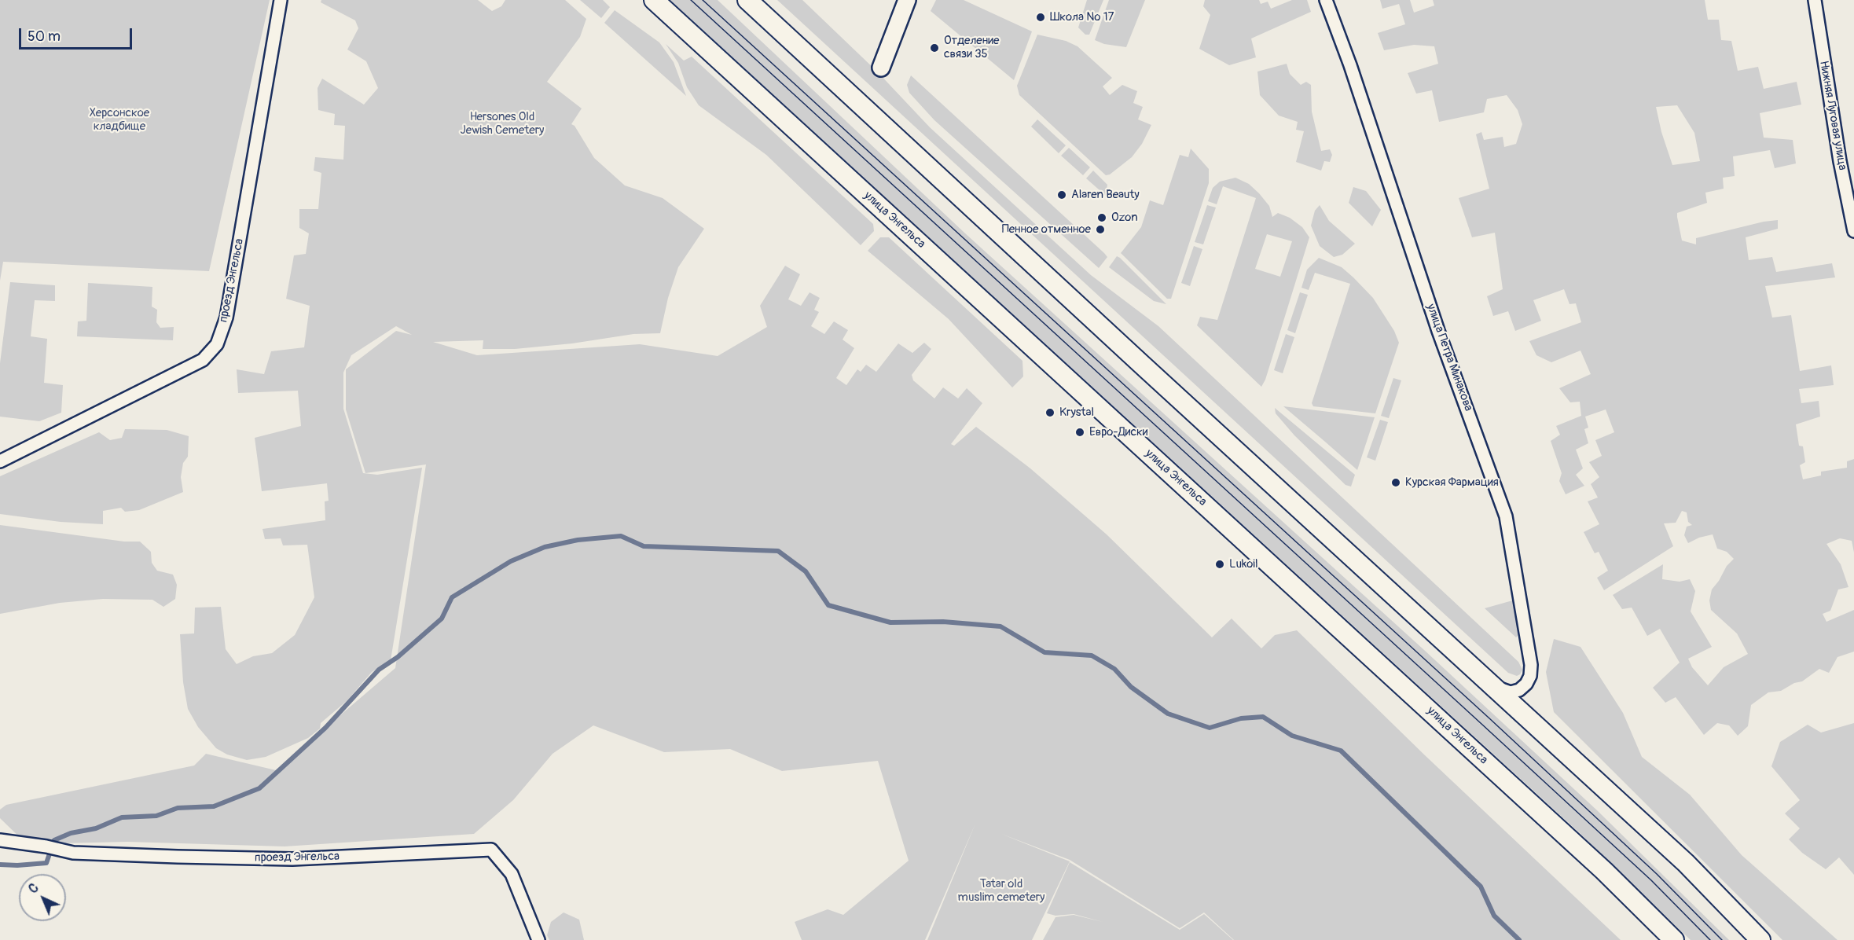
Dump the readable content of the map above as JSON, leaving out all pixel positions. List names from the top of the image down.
{
  "streets": {
    "main road": ["улица Энгельса"],
    "street": ["Нижняя Луговая улица", "проезд Энгельса", "улица Петра Минакова"]
  },
  "parks": ["Херсонское кладбище", "Hersones Old Jewish Cemetery", "Tatar old muslim cemetery"],
  "places": [
    "Школа № 17",
    "Отделение связи 35",
    "Alaren Beauty",
    "Ozon",
    "Пенное отменное",
    "Krystal",
    "Евро-Диски",
    "Курская Фармация",
    "Lukoil"
  ],
  "scale_bar": "50 m",
  "north": "top left"
}
